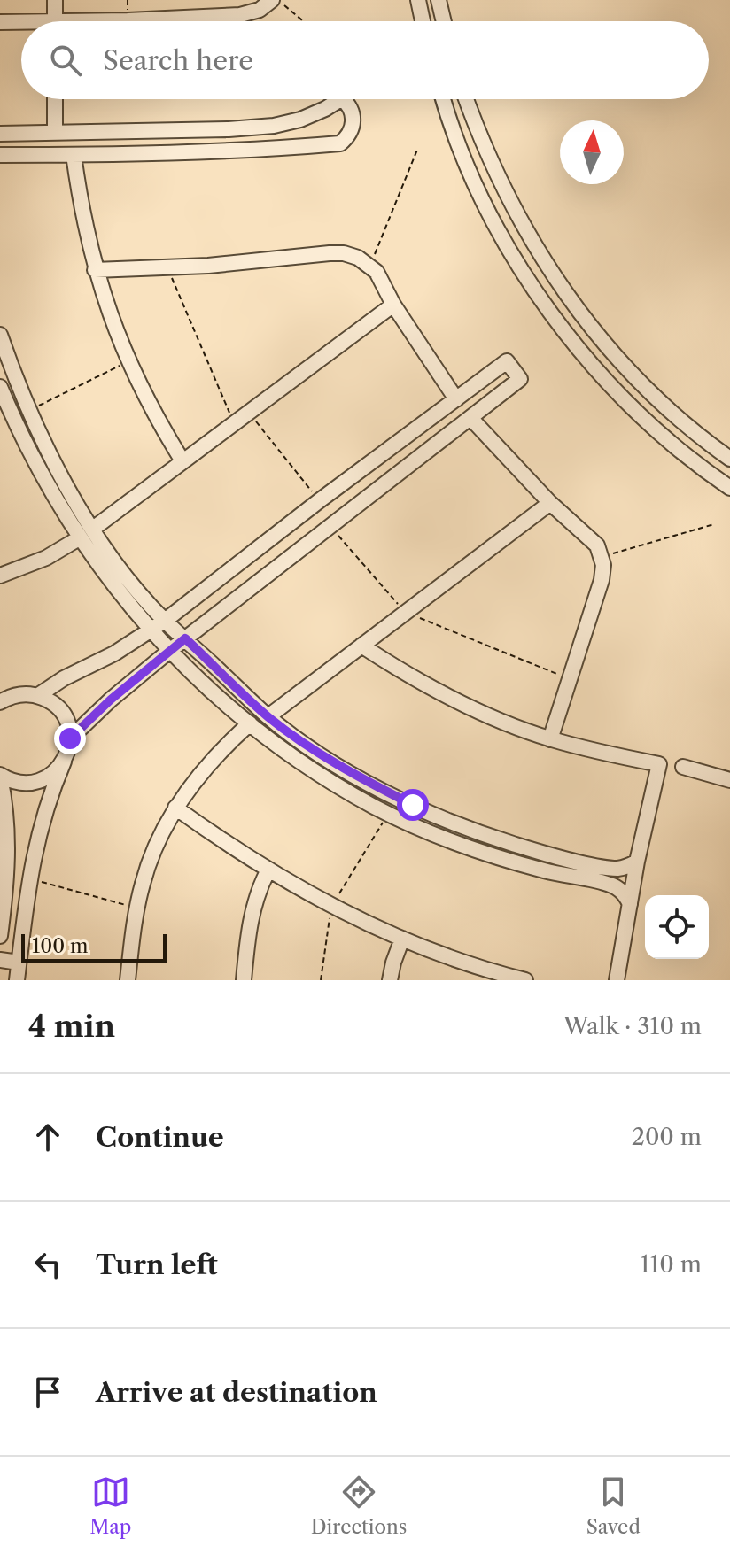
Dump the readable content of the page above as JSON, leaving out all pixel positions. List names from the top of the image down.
{
  "scale_bar": "100 m",
  "north": "top",
  "page": {
    "search": "Search here",
    "scale": "100 m",
    "heading": ["4 min", "Walk · 310 m"],
    "list": [
      ["Continue", "200 m"],
      ["Turn left", "110 m"],
      "Arrive at destination"
    ],
    "nav": ["Map", "Directions", "Saved"]
  }
}
